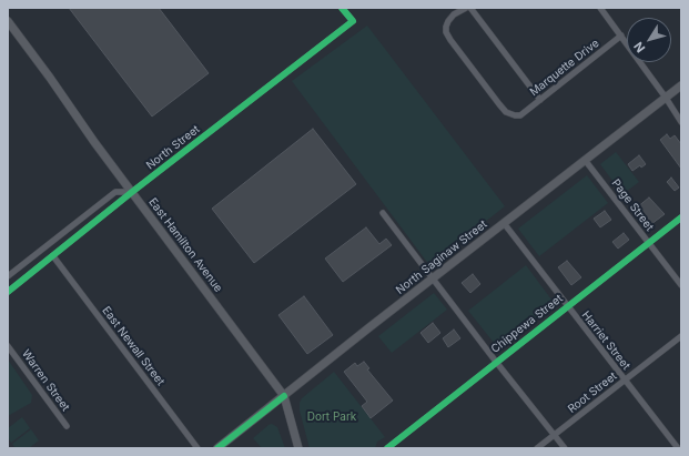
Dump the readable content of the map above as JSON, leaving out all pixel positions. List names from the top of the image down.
{
  "streets": {
    "main road": ["East Hamilton Avenue", "North Saginaw Street"],
    "street": [
      "Marquette Drive",
      "North Street",
      "Page Street",
      "Chippewa Street",
      "Harriet Street",
      "East Newall Street",
      "Warren Street",
      "Root Street"
    ]
  },
  "crossings": [
    ["North Street", "East Hamilton Avenue"],
    ["North Street", "East Newall Street"],
    ["Page Street", "North Saginaw Street"],
    ["Page Street", "Chippewa Street"],
    ["East Hamilton Avenue", "North Saginaw Street"],
    ["North Saginaw Street", "Harriet Street"],
    ["Chippewa Street", "Harriet Street"],
    ["Harriet Street", "Root Street"]
  ],
  "parks": ["Dort Park"],
  "north": "bottom left"
}
